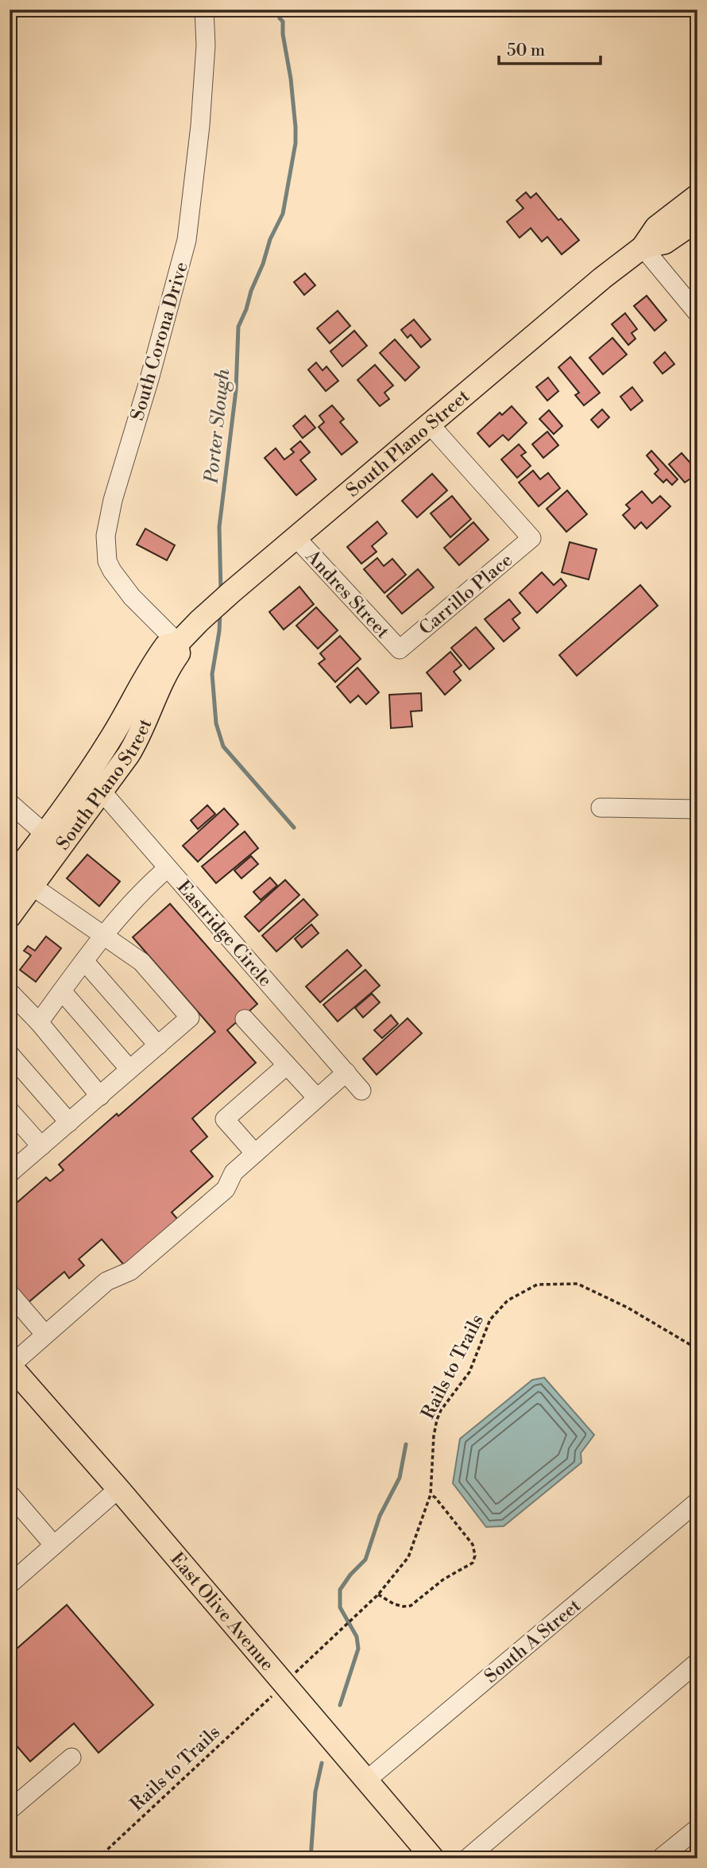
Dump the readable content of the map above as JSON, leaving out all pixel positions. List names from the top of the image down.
{
  "streets": {
    "main road": ["South Plano Street", "East Olive Avenue"],
    "street": [
      "South Corona Drive",
      "Andres Street",
      "Carrillo Place",
      "Eastridge Circle",
      "South A Street"
    ],
    "path": ["Rails to Trails"]
  },
  "crossings": [
    ["South Corona Drive", "South Plano Street"],
    ["South Plano Street", "Andres Street"],
    ["South Plano Street", "Carrillo Place"],
    ["South Plano Street", "Eastridge Circle"],
    ["Andres Street", "Carrillo Place"],
    ["East Olive Avenue", "South A Street"]
  ],
  "water": ["Porter Slough"],
  "scale_bar": "50 m"
}
